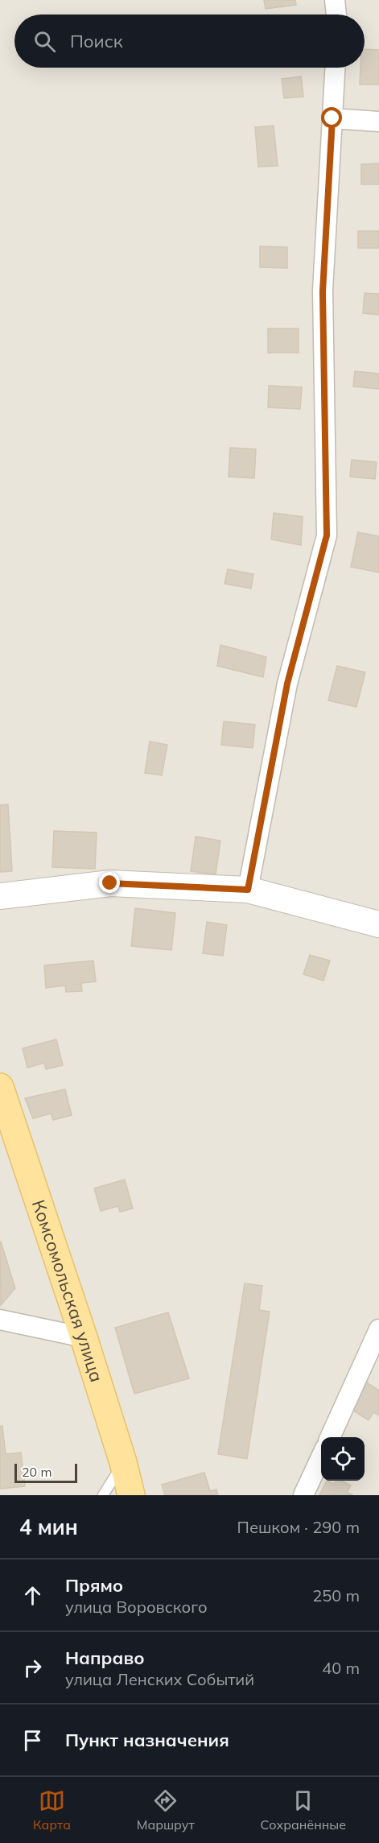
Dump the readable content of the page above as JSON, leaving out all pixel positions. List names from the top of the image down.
{
  "streets": {
    "main road": ["Комсомольская улица"]
  },
  "scale_bar": "20 m",
  "page": {
    "search": "Поиск",
    "scale": "20 m",
    "heading": ["4 мин", "Пешком · 290 m"],
    "list": [
      ["Прямо", "улица Воровского", "250 m"],
      ["Направо", "улица Ленских Событий", "40 m"],
      "Пункт назначения"
    ],
    "nav": ["Карта", "Маршрут", "Сохранённые"]
  }
}
